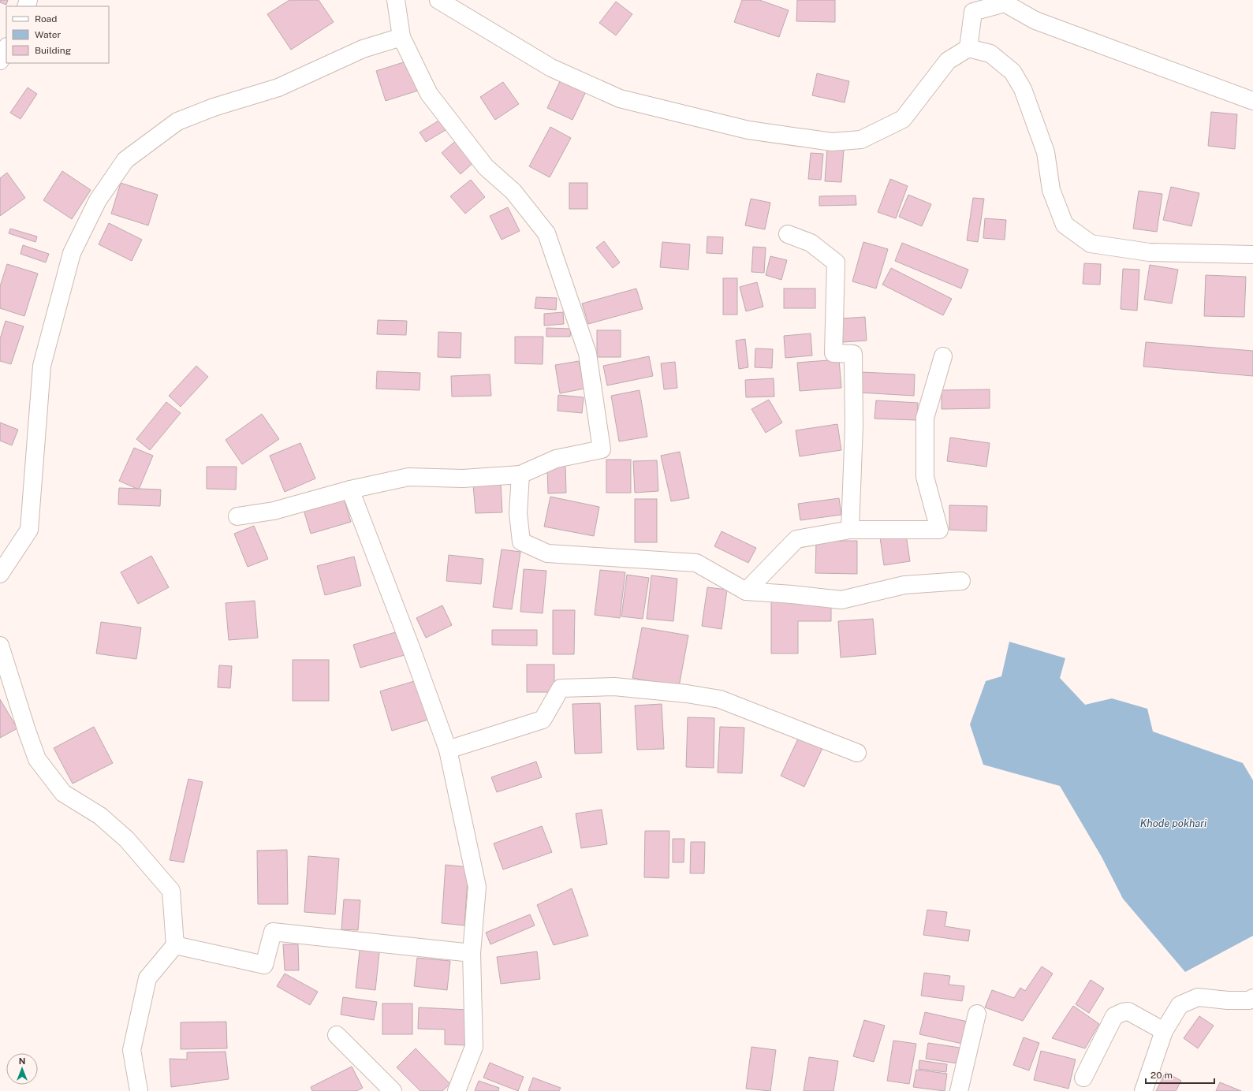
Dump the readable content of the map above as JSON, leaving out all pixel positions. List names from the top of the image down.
{
  "water": ["Khode pokhari"],
  "legend": ["Road", "Water", "Building"],
  "scale_bar": "20 m",
  "north": "top"
}
